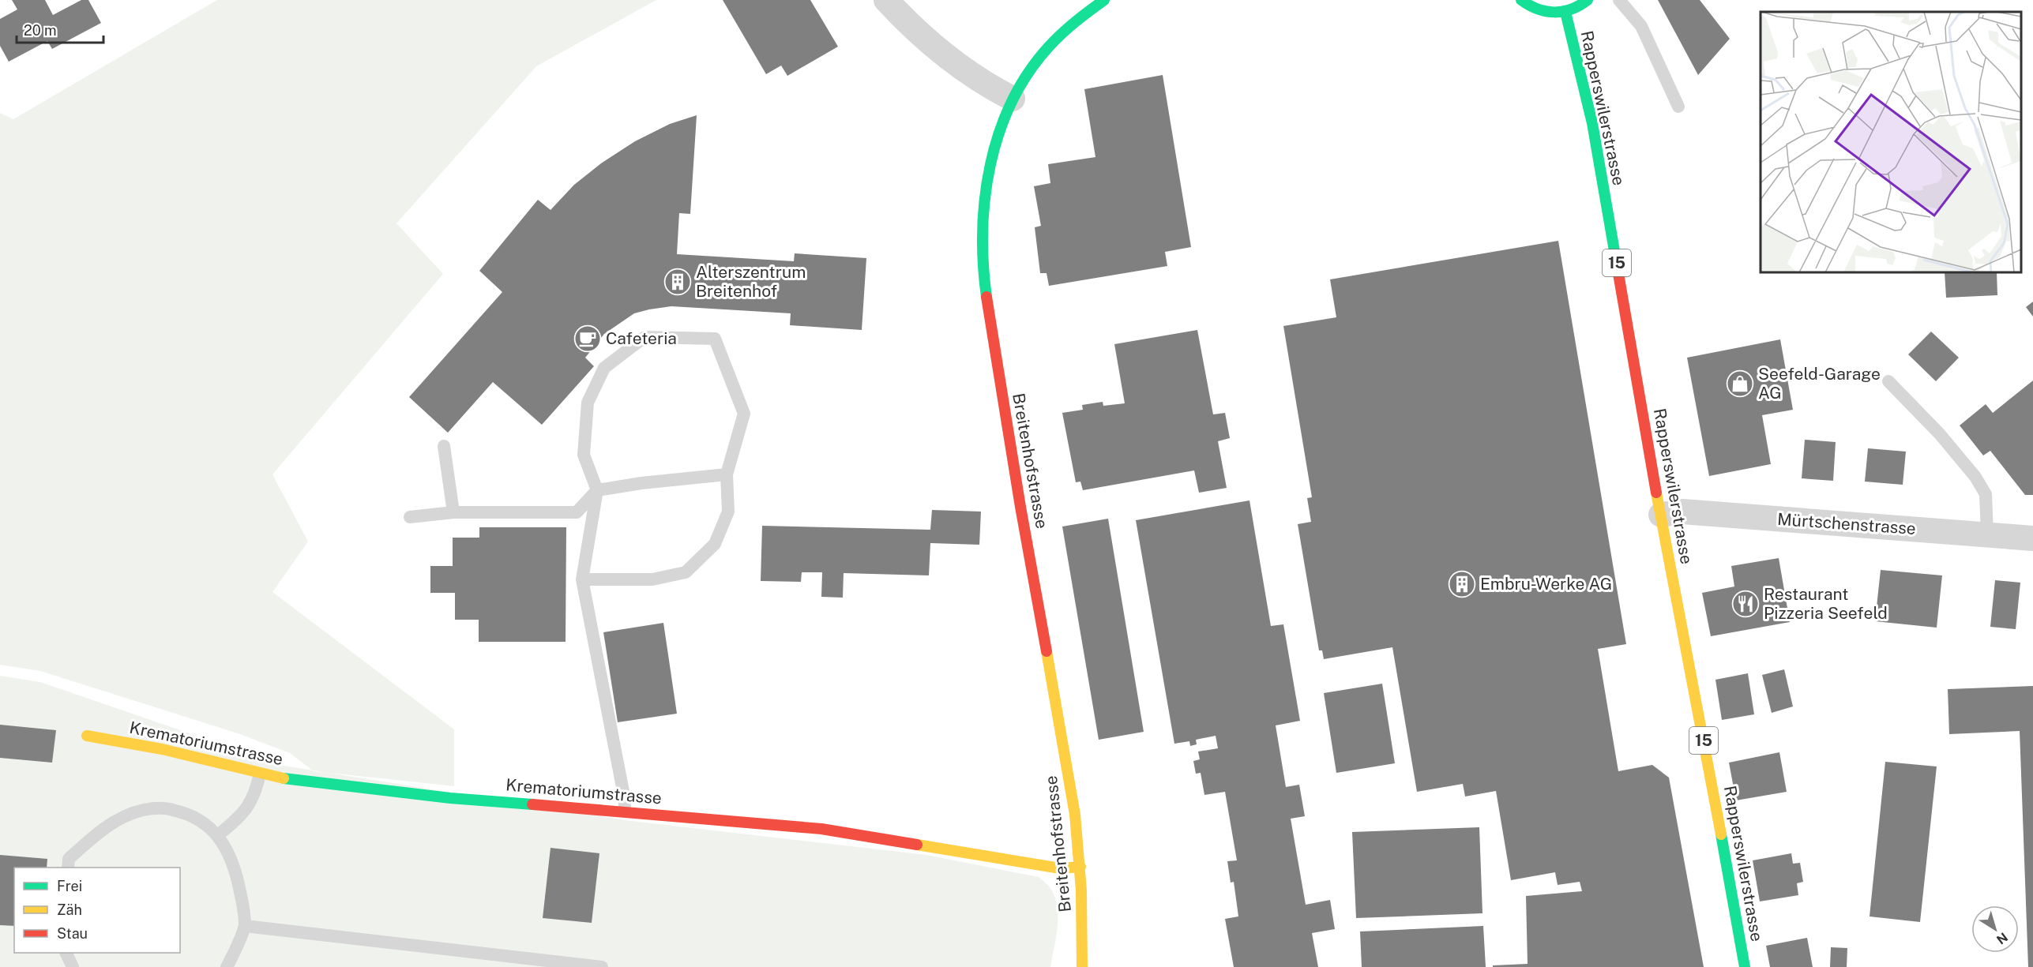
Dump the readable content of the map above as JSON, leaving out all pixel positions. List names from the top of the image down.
{
  "streets": {
    "street": [
      "Rapperswilerstrasse",
      "15",
      "Breitenhofstrasse",
      "Mürtschenstrasse",
      "Krematoriumstrasse"
    ]
  },
  "crossings": [
    ["Rapperswilerstrasse", "Mürtschenstrasse"],
    ["Breitenhofstrasse", "Krematoriumstrasse"]
  ],
  "places": {
    "building": ["Alterszentrum Breitenhof", "Embru-Werke AG"],
    "cafe": ["Cafeteria"],
    "shop": ["Seefeld-Garage AG"],
    "restaurant": ["Restaurant Pizzeria Seefeld"]
  },
  "legend": ["Frei", "Zäh", "Stau"],
  "scale_bar": "20 m",
  "north": "bottom right"
}
